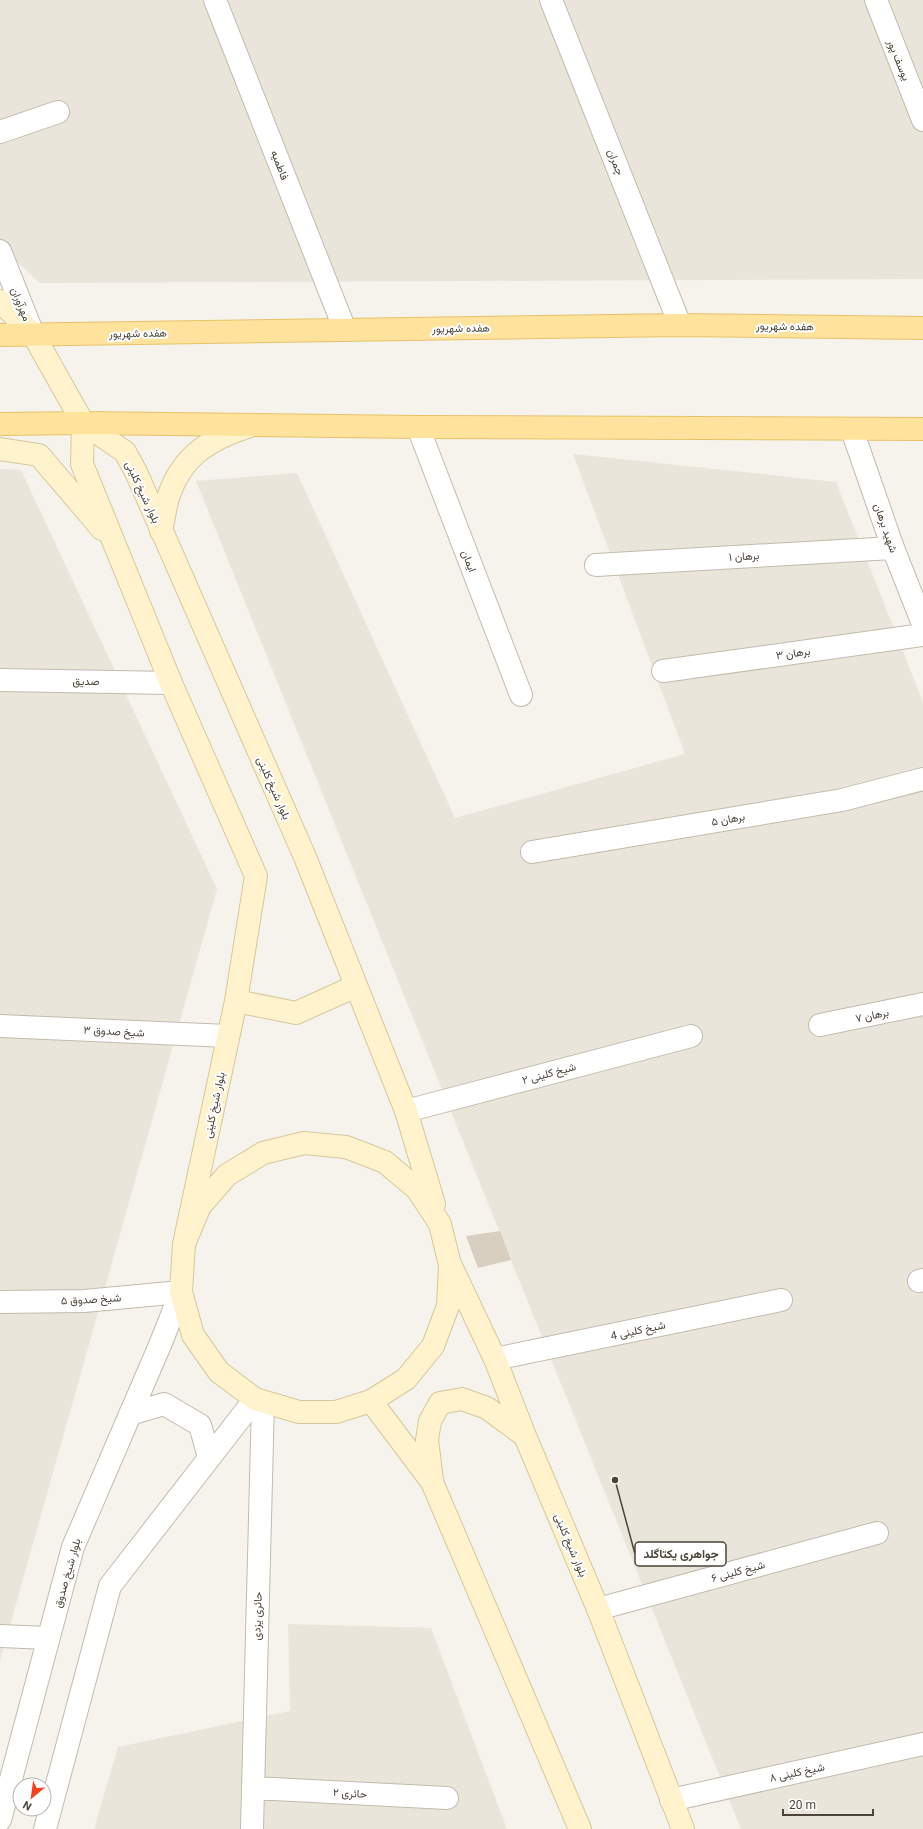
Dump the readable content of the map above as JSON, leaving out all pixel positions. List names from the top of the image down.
{
  "streets": {
    "main road": ["هفده شهریور", "بلوار شیخ کلینی"],
    "street": [
      "یوسف پور",
      "چمران",
      "فاطمیه",
      "مهرآوران",
      "شهید برهان",
      "برهان ۱",
      "ایمان",
      "برهان ۳",
      "صدیق",
      "برهان ۵",
      "برهان ۷",
      "شیخ صدوق ۳",
      "شیخ کلینی ۲",
      "شیخ صدوق ۵",
      "شیخ کلینی 4",
      "شیخ کلینی ۶",
      "بلوار شیخ صدوق",
      "حائری یزدی",
      "شیخ کلینی ۸",
      "حائری ۲"
    ]
  },
  "crossings": [
    ["چمران", "هفده شهریور"],
    ["فاطمیه", "هفده شهریور"],
    ["مهرآوران", "هفده شهریور"],
    ["بلوار شیخ کلینی", "صدیق"],
    ["بلوار شیخ کلینی", "شیخ صدوق ۳"],
    ["بلوار شیخ کلینی", "شیخ کلینی ۲"],
    ["بلوار شیخ کلینی", "شیخ کلینی 4"],
    ["بلوار شیخ کلینی", "شیخ کلینی ۶"],
    ["بلوار شیخ کلینی", "شیخ کلینی ۸"],
    ["شهید برهان", "برهان ۱"],
    ["شیخ صدوق ۵", "بلوار شیخ صدوق"],
    ["حائری یزدی", "حائری ۲"]
  ],
  "places": ["جواهری یکتاگلد"],
  "scale_bar": "20 m",
  "north": "bottom left"
}
